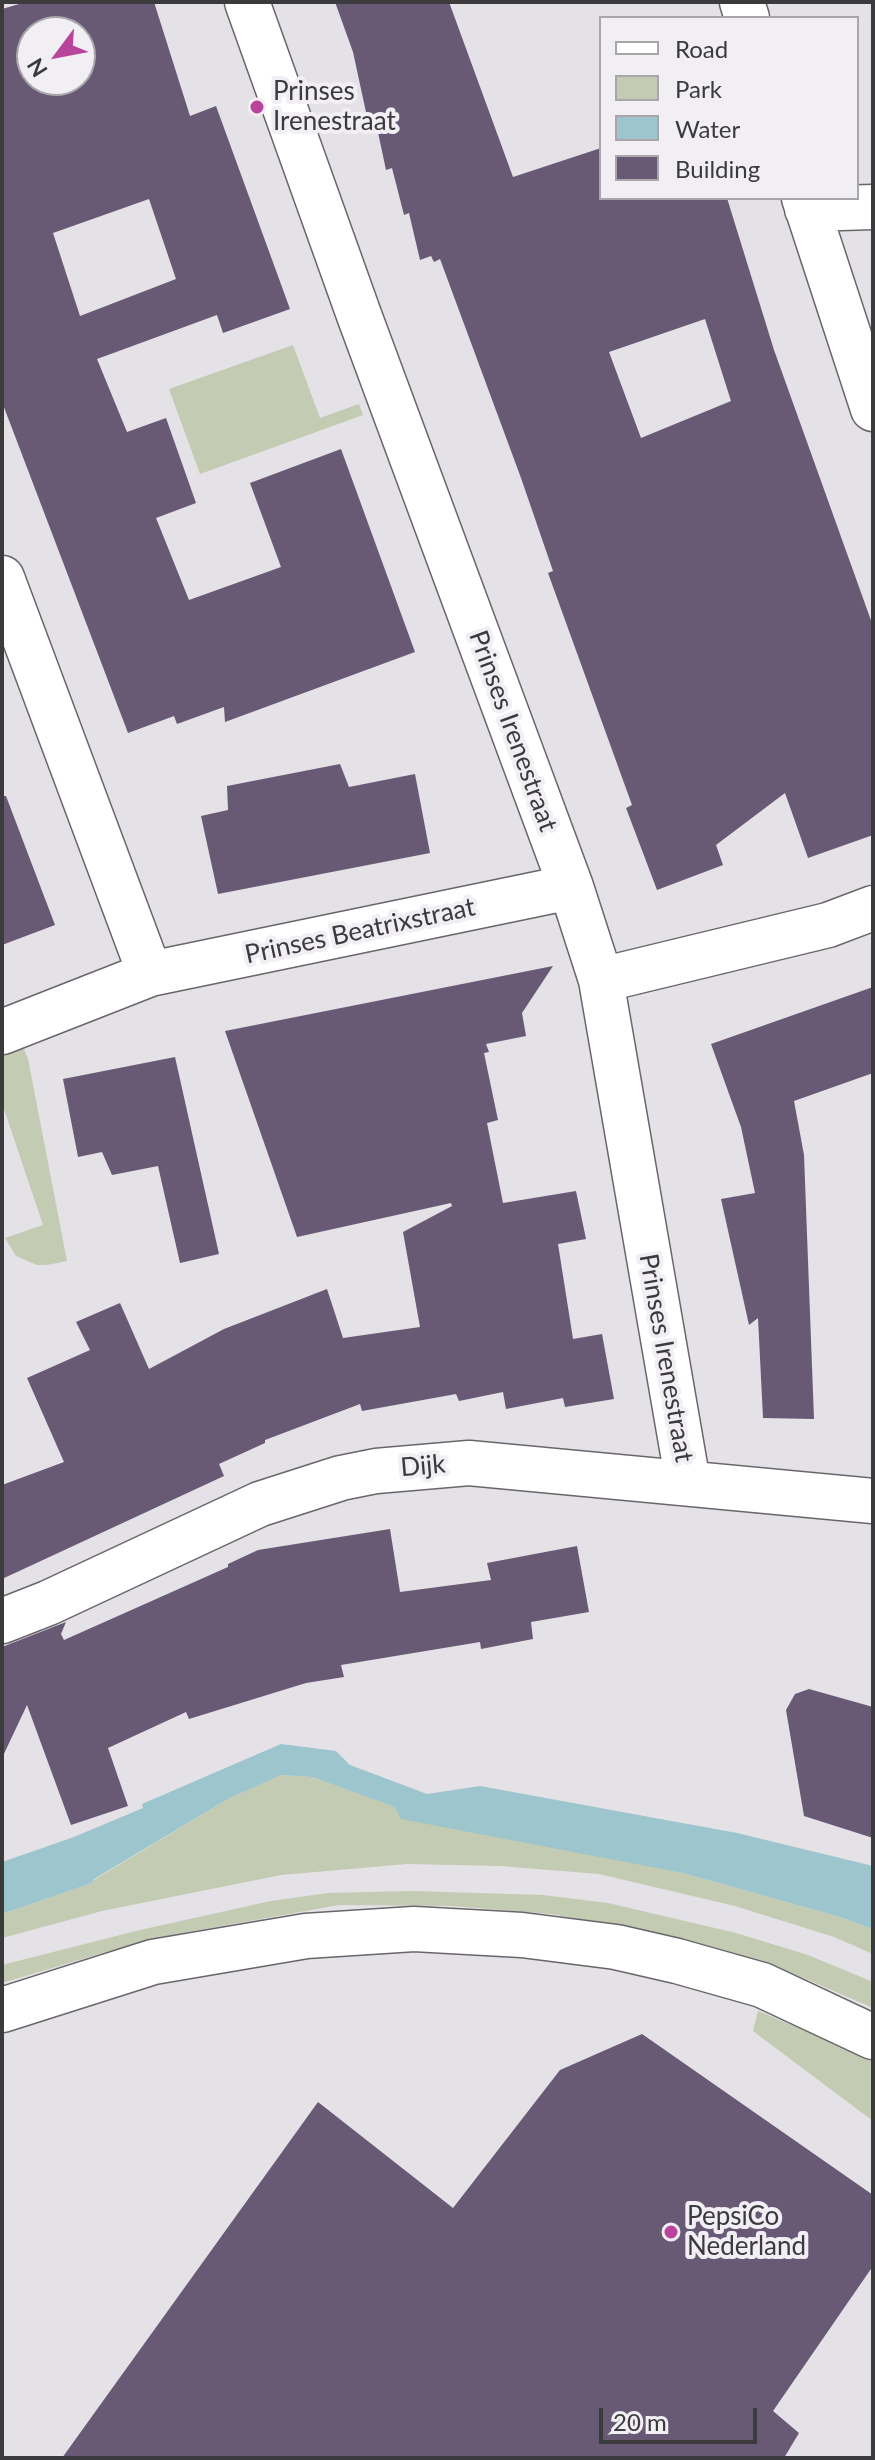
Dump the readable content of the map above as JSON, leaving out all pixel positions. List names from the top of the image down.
{
  "streets": {
    "street": ["Prinses Irenestraat", "Prinses Beatrixstraat", "Dijk"]
  },
  "crossings": [
    ["Prinses Irenestraat", "Prinses Beatrixstraat"],
    ["Prinses Irenestraat", "Dijk"]
  ],
  "places": ["Prinses Irenestraat", "PepsiCo Nederland"],
  "legend": [
    "Road",
    "Park",
    "Water",
    "Building"
  ],
  "scale_bar": "20 m",
  "north": "bottom left"
}
